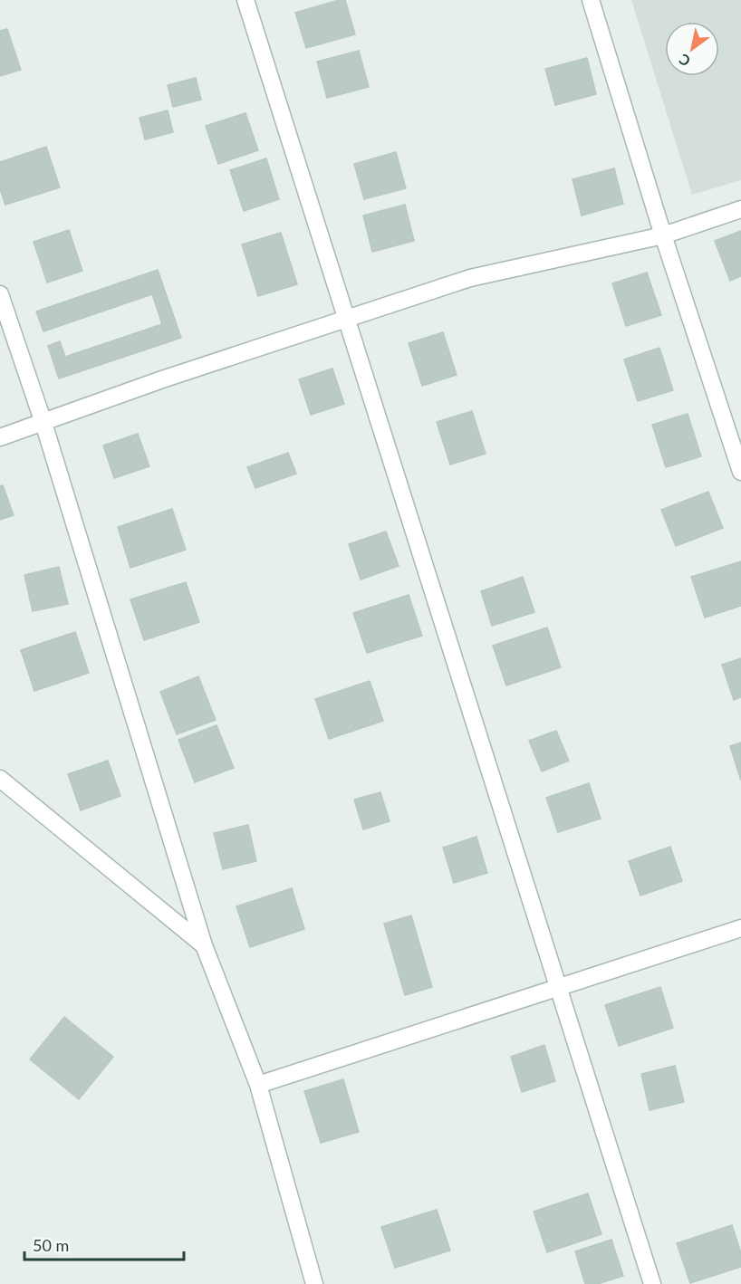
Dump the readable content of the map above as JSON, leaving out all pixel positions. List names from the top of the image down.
{
  "scale_bar": "50 m",
  "north": "bottom left"
}
